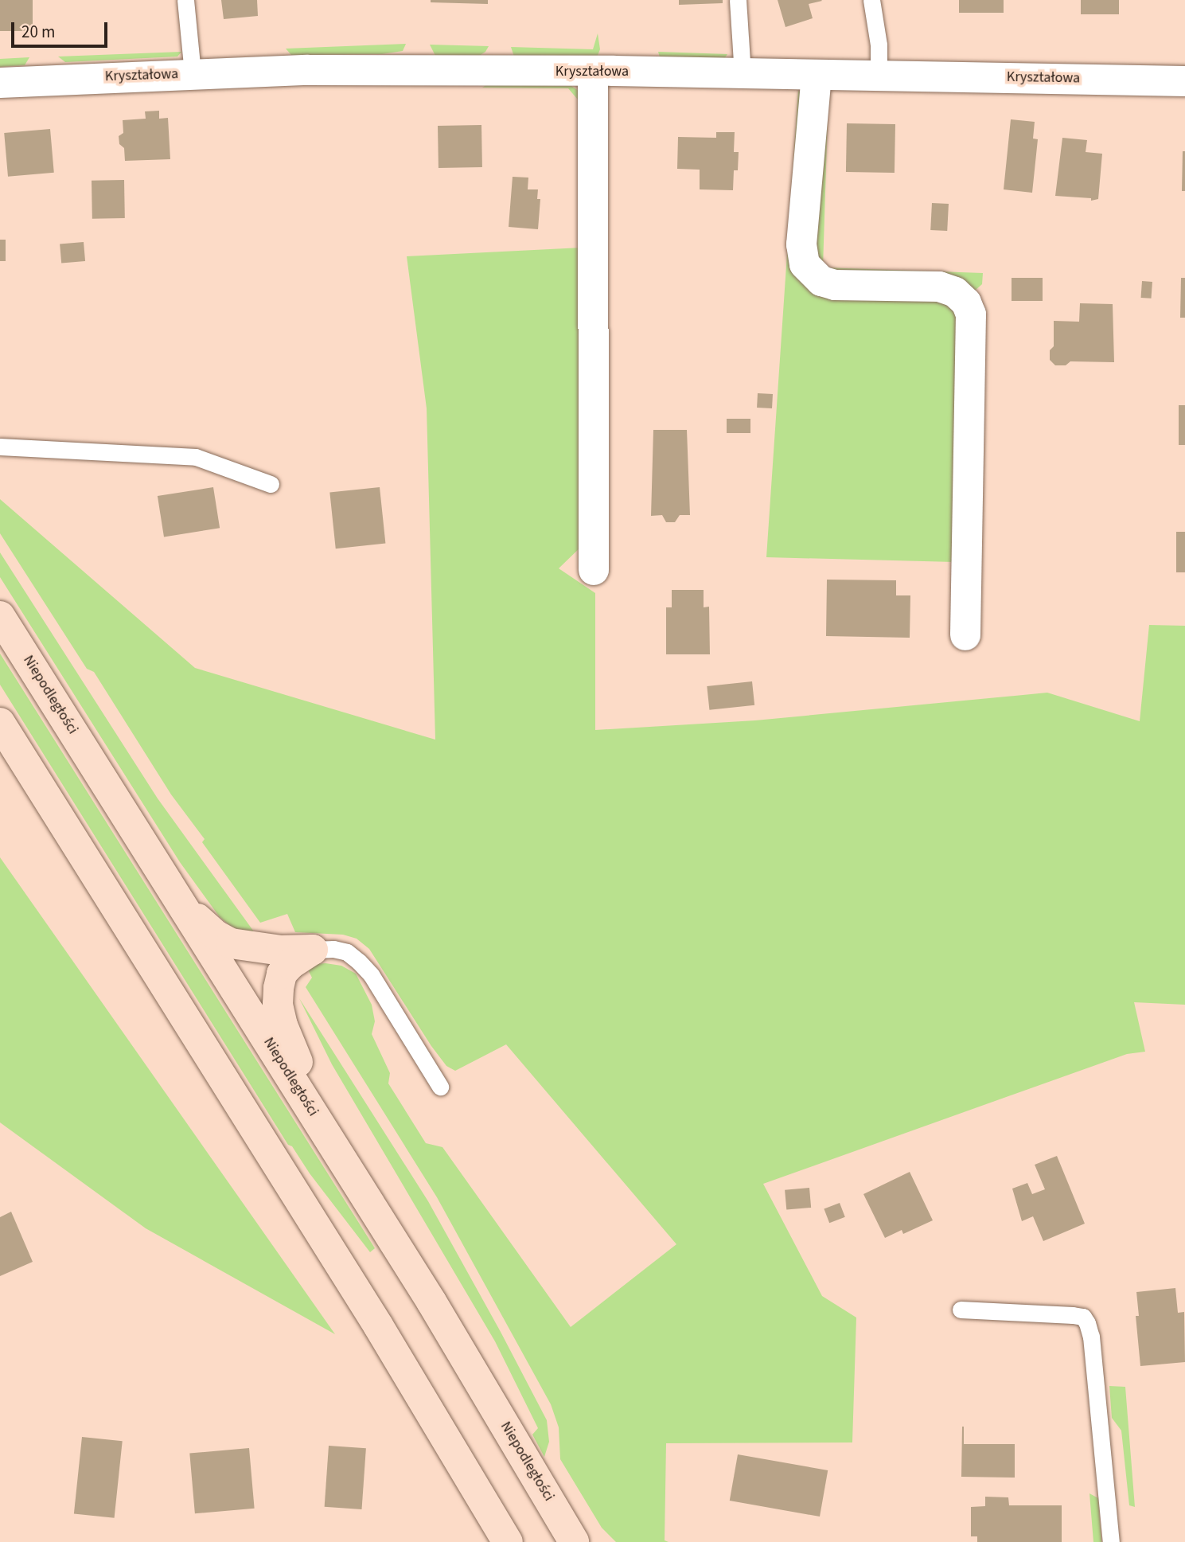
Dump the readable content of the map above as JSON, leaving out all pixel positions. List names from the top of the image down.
{
  "streets": {
    "main road": ["Niepodległości"],
    "street": ["Kryształowa"]
  },
  "scale_bar": "20 m"
}
